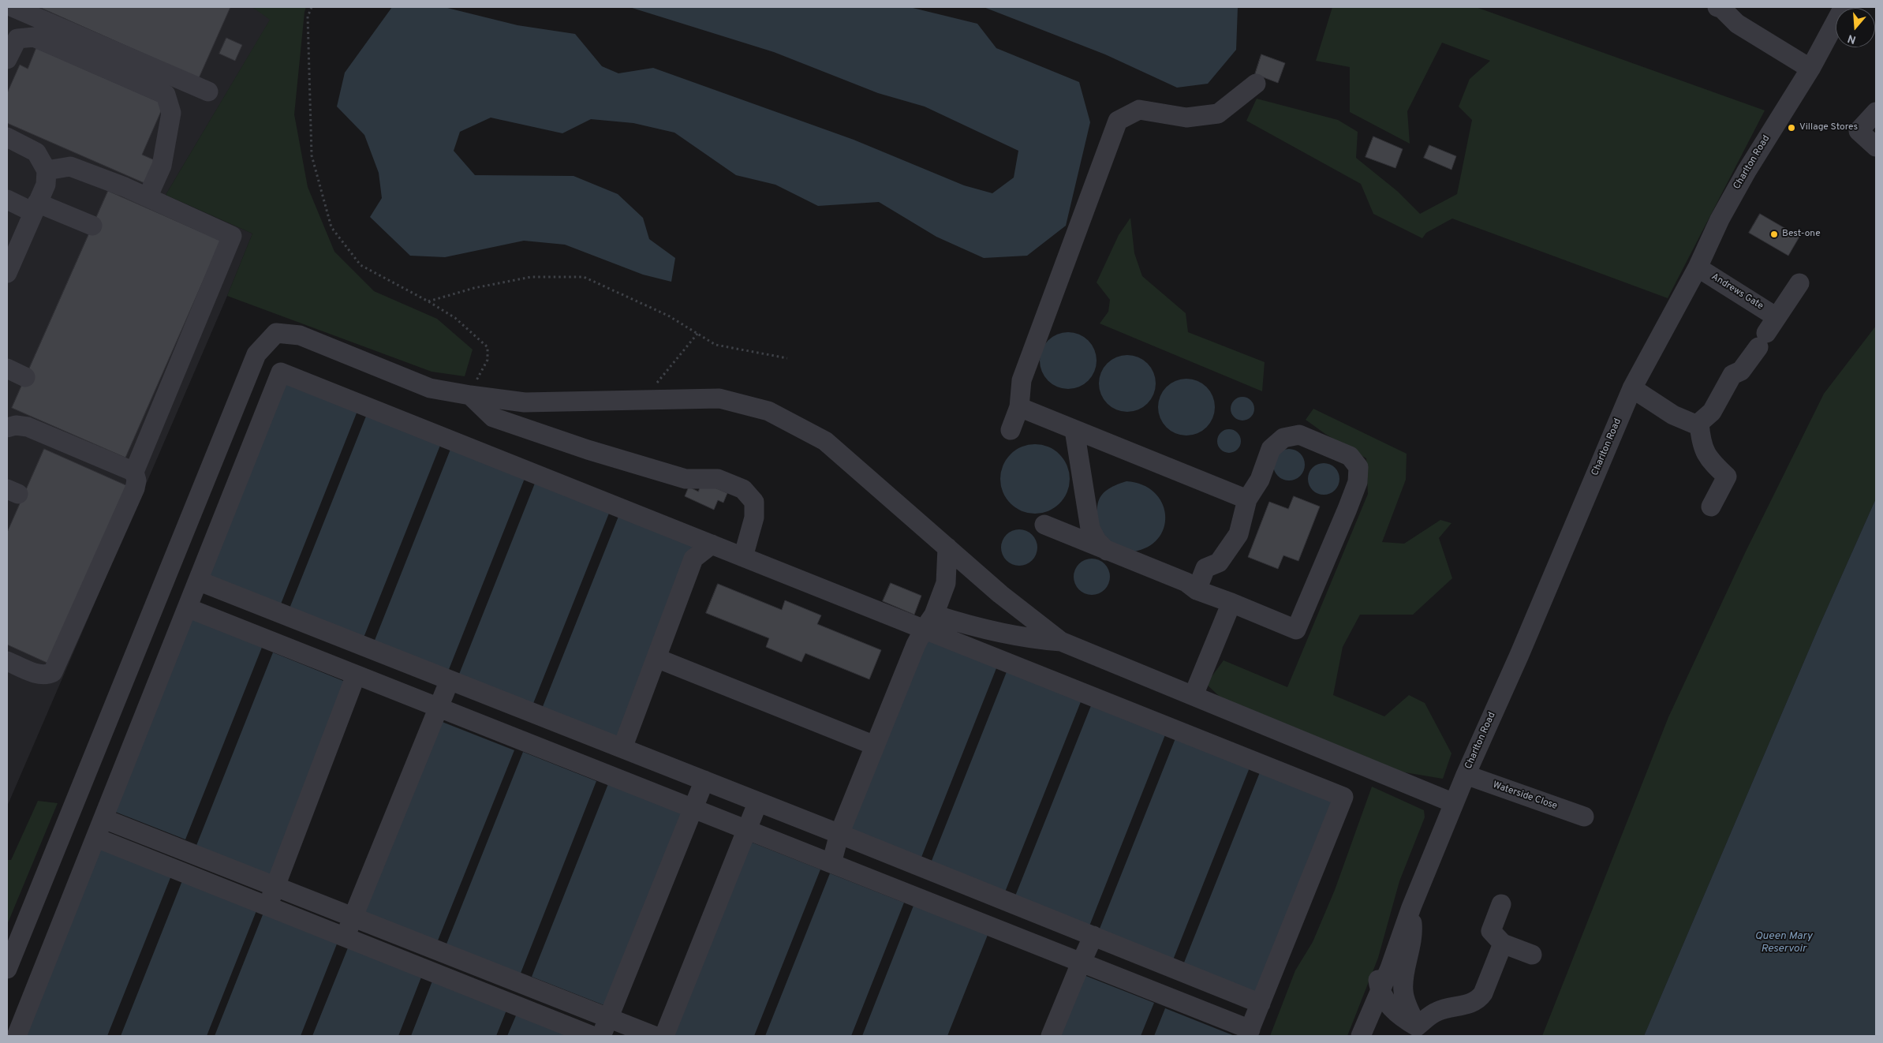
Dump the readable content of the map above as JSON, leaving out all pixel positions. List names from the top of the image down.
{
  "streets": {
    "street": ["Charlton Road", "Andrews Gate", "Waterside Close"]
  },
  "crossings": [
    ["Charlton Road", "Andrews Gate"],
    ["Charlton Road", "Waterside Close"]
  ],
  "water": ["Queen Mary Reservoir"],
  "places": ["Village Stores", "Best-one"],
  "north": "bottom"
}
